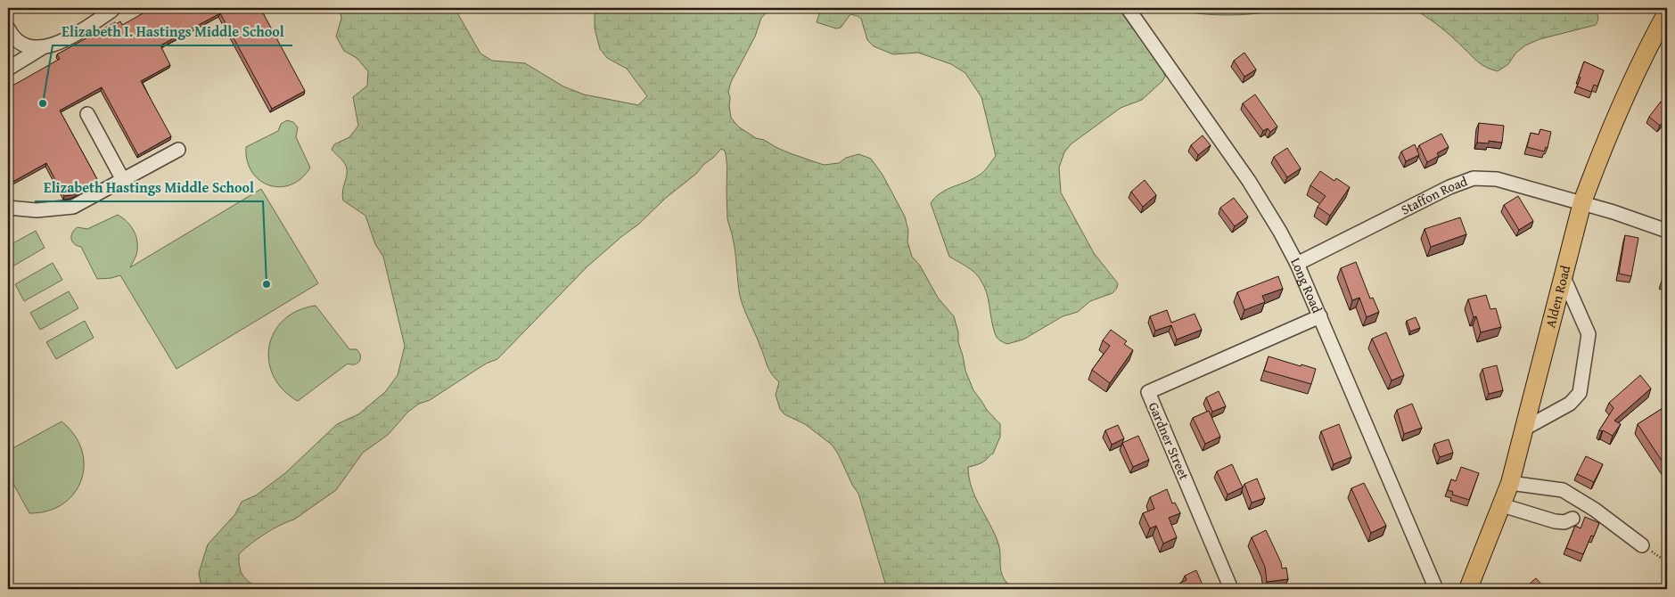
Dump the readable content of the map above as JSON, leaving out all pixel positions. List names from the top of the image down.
{
  "streets": {
    "main road": ["Alden Road"],
    "street": ["Staffon Road", "Long Road", "Gardner Street"]
  },
  "crossings": [
    ["Staffon Road", "Long Road"],
    ["Staffon Road", "Alden Road"],
    ["Long Road", "Gardner Street"]
  ],
  "places": ["Elizabeth I. Hastings Middle School", "Elizabeth Hastings Middle School"]
}
